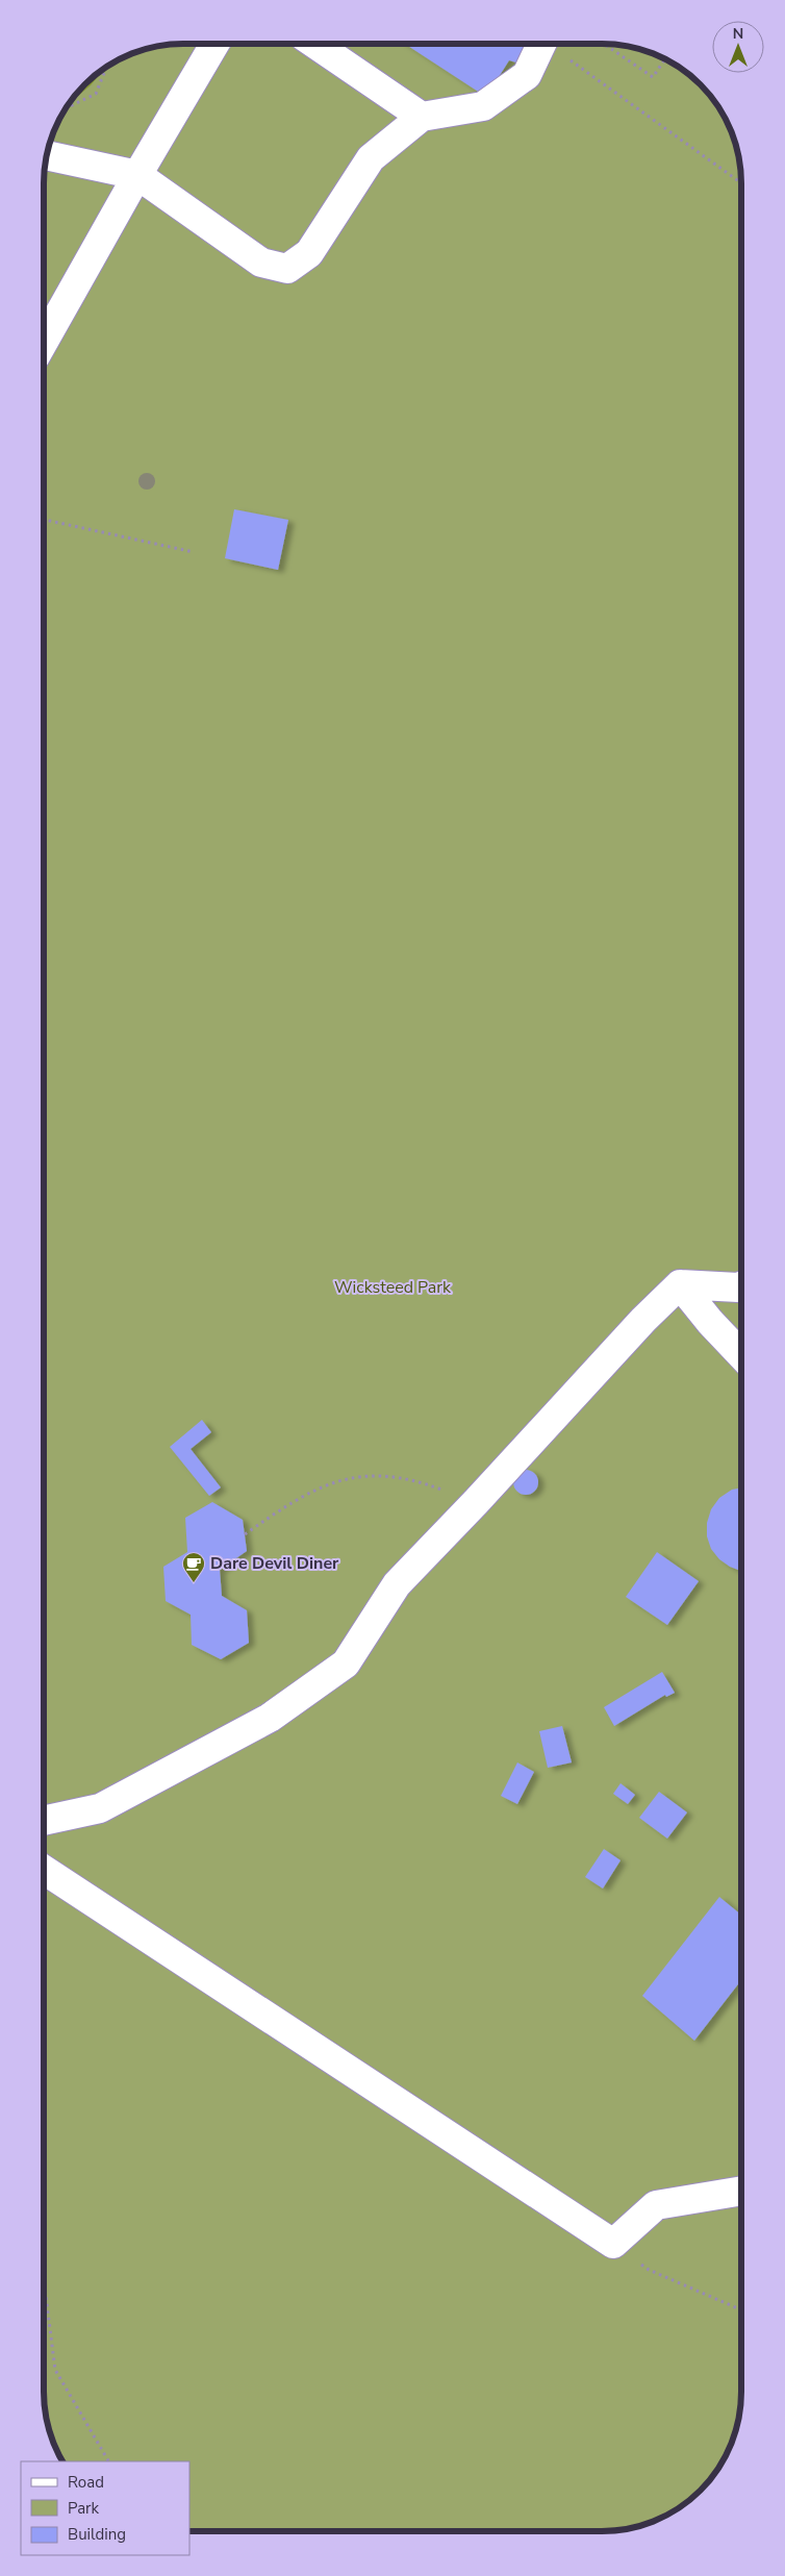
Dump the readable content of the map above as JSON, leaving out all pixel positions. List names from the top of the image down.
{
  "parks": ["Wicksteed Park"],
  "places": {
    "cafe": ["Dare Devil Diner"]
  },
  "legend": ["Road", "Park", "Building"],
  "north": "top"
}
